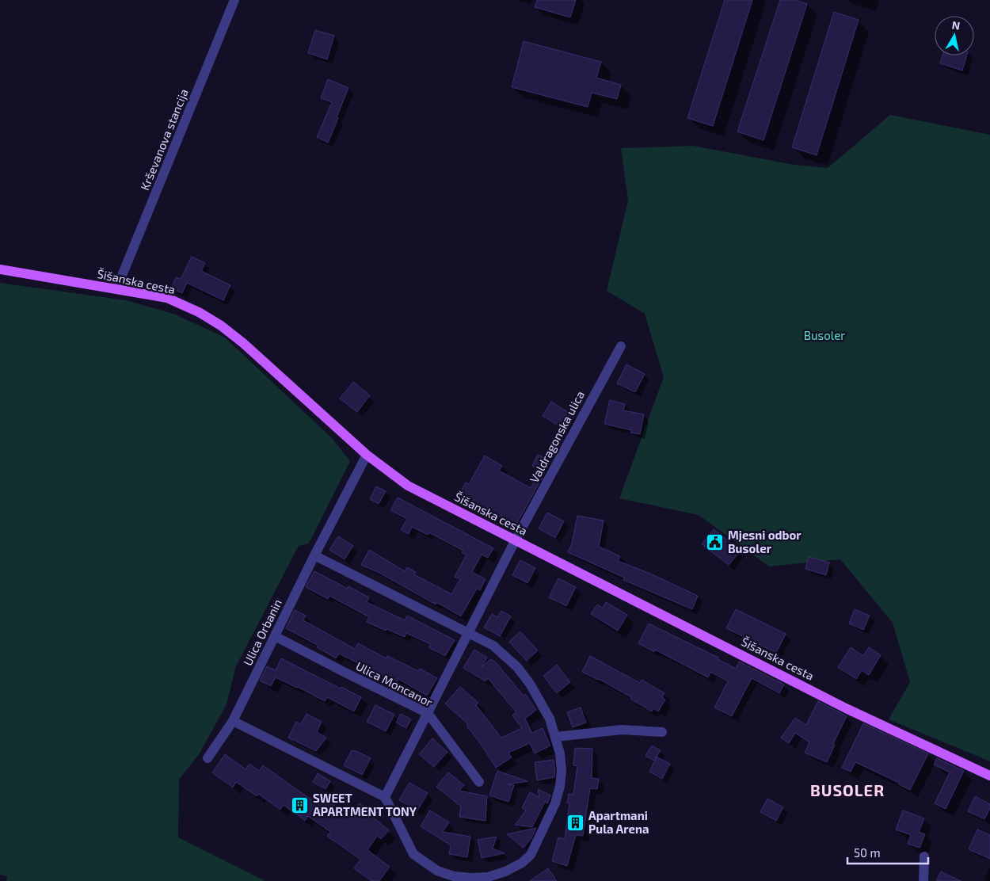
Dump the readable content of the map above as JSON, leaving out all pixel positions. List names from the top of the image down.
{
  "streets": {
    "main road": ["Šišanska cesta"],
    "street": [
      "Krševanova stancija",
      "Valdragonska ulica",
      "Ulica Orbanin",
      "Ulica Moncanor"
    ]
  },
  "crossings": [
    ["Krševanova stancija", "Šišanska cesta"],
    ["Šišanska cesta", "Valdragonska ulica"],
    ["Šišanska cesta", "Ulica Orbanin"],
    ["Ulica Orbanin", "Ulica Moncanor"]
  ],
  "districts": ["BUSOLER"],
  "parks": ["Busoler"],
  "places": {
    "public building": ["Mjesni odbor Busoler"],
    "building": ["SWEET APARTMENT TONY", "Apartmani Pula Arena"]
  },
  "scale_bar": "50 m",
  "north": "top"
}
